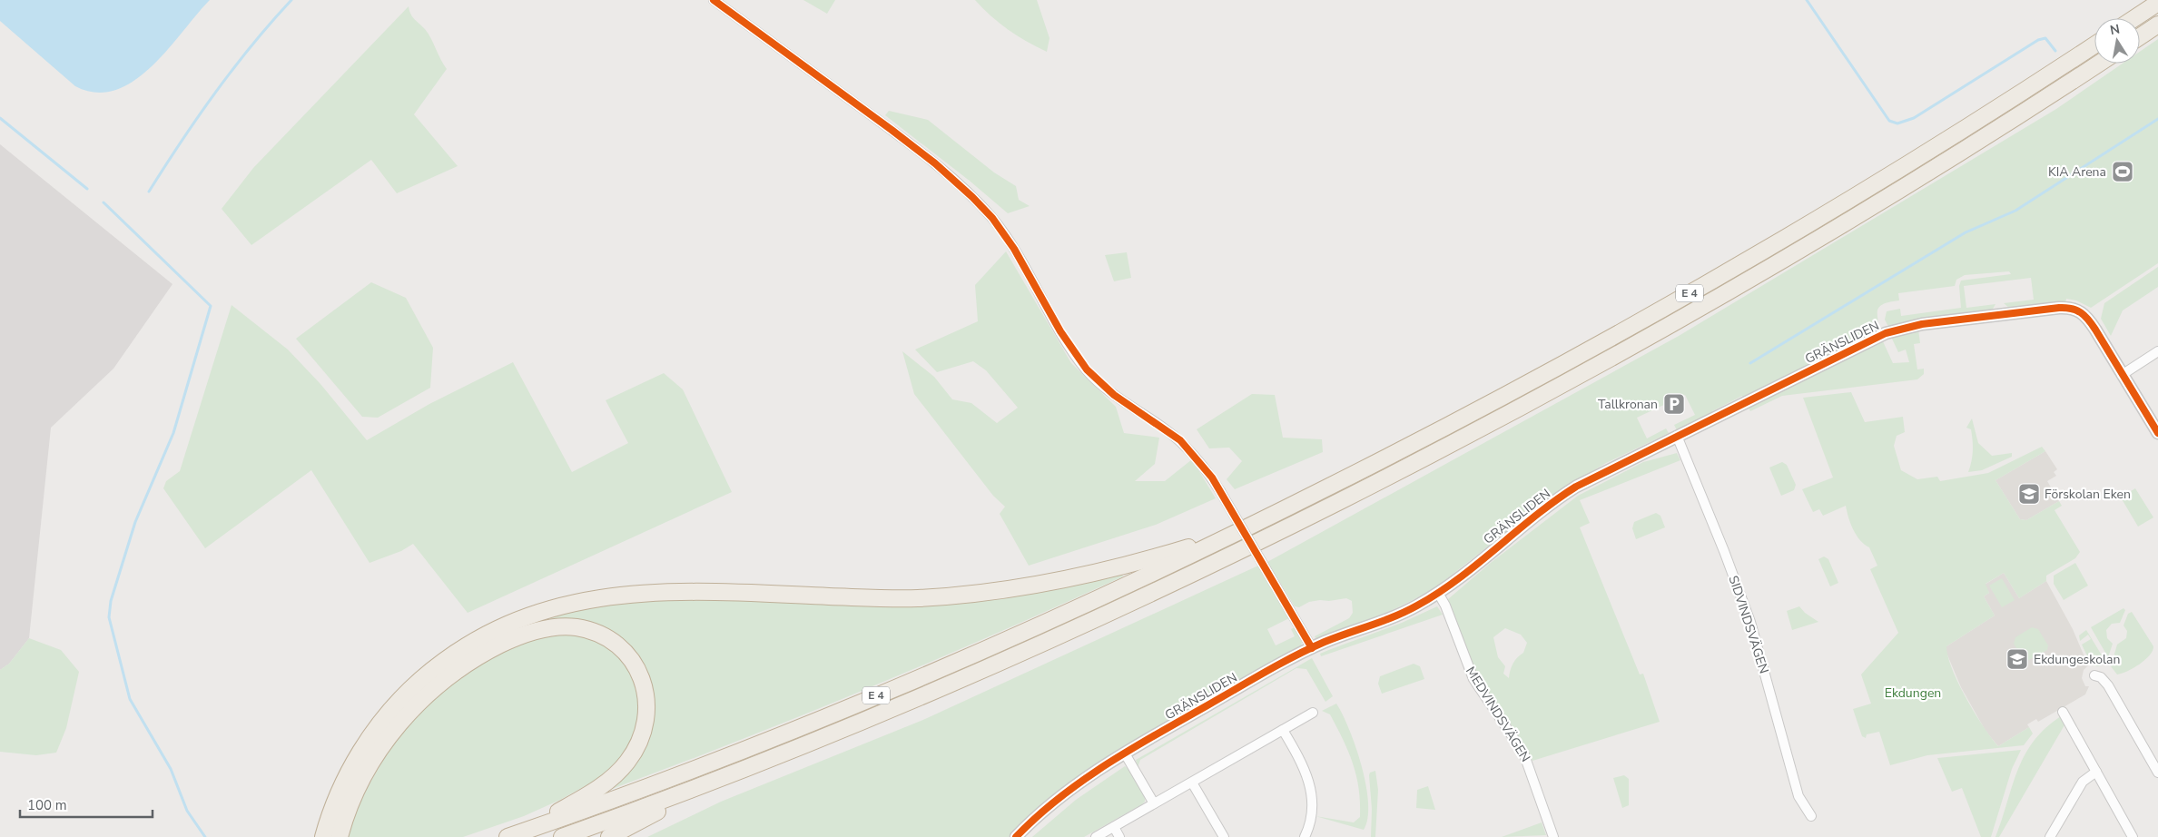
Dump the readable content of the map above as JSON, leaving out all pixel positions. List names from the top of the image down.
{
  "streets": {
    "highway": ["E 4"],
    "street": ["GRÄNSLIDEN", "SIDVINDSVÄGEN", "MEDVINDSVÄGEN"]
  },
  "crossings": [
    ["GRÄNSLIDEN", "SIDVINDSVÄGEN"],
    ["GRÄNSLIDEN", "MEDVINDSVÄGEN"]
  ],
  "parks": ["Ekdungen"],
  "places": {
    "sports": ["KIA Arena"],
    "parking": ["Tallkronan"],
    "school or university": ["Förskolan Eken", "Ekdungeskolan"]
  },
  "scale_bar": "100 m",
  "north": "top"
}
